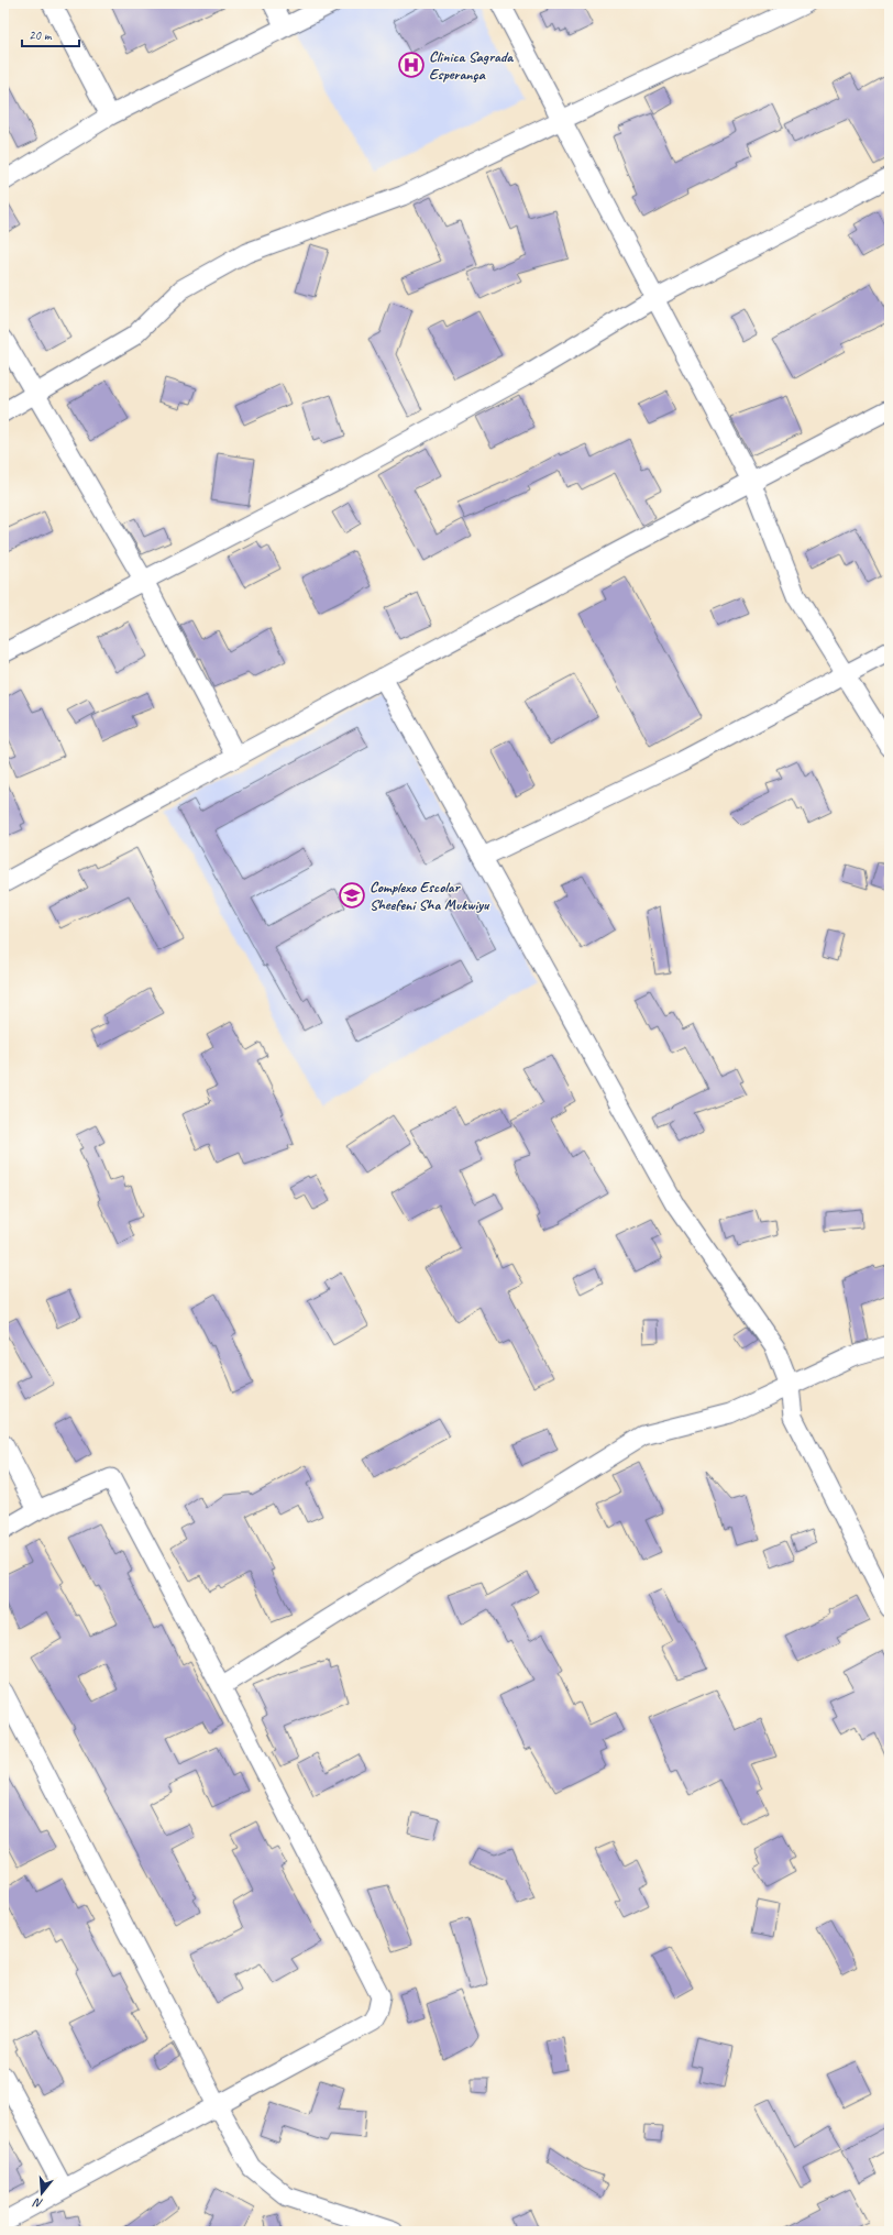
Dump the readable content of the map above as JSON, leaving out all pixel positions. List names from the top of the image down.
{
  "places": {
    "hospital": ["Clinica Sagrada Esperança"],
    "school or university": ["Complexo Escolar Sheefeni Sha Mukwiyu"]
  },
  "scale_bar": "20 m",
  "north": "bottom"
}
